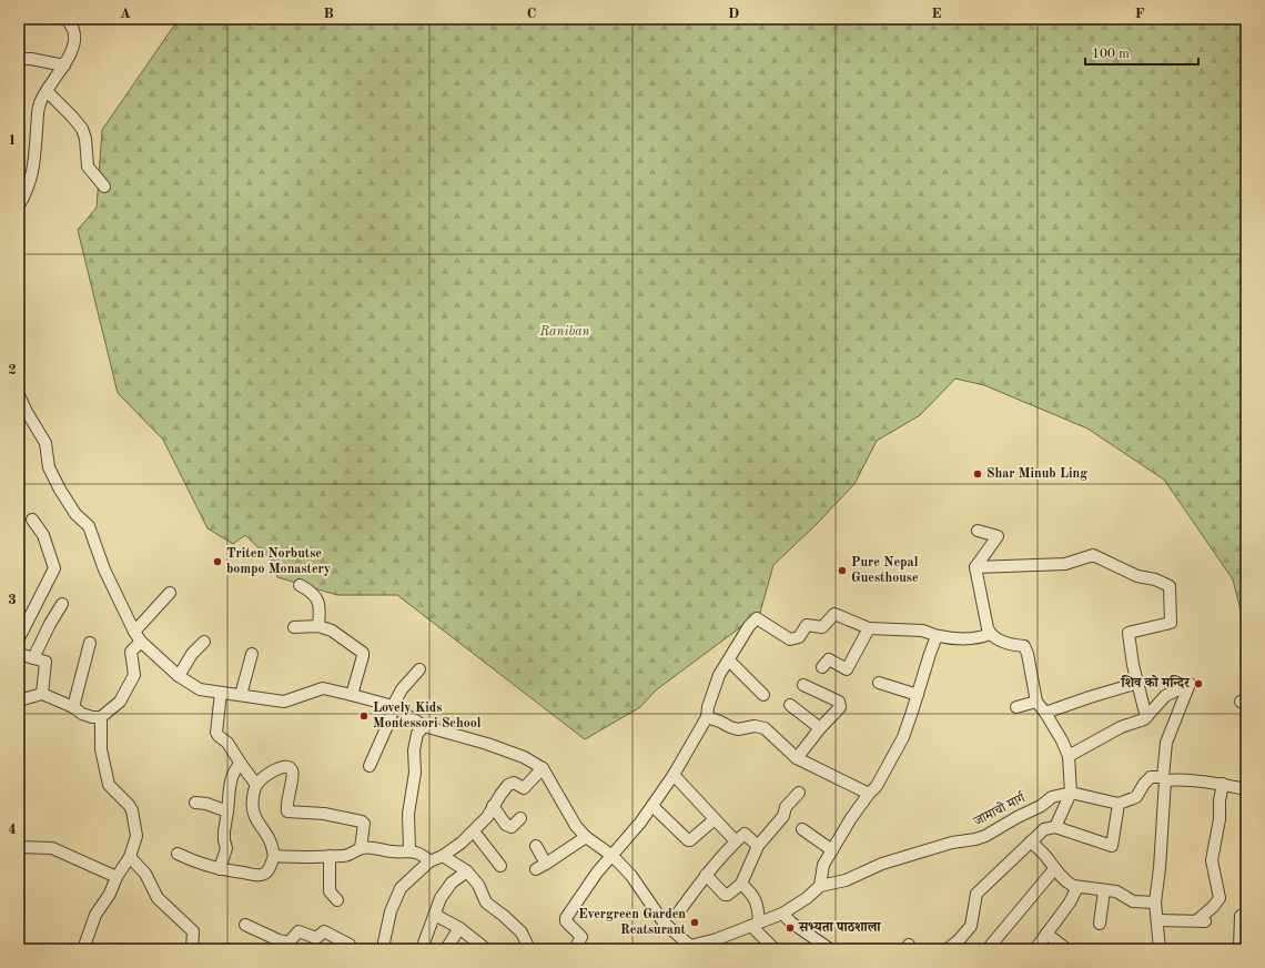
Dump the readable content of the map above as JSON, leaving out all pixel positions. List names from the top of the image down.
{
  "streets": {
    "street": ["जामाचो मार्ग"]
  },
  "parks": ["Raniban"],
  "places": [
    "Shar Minub Ling",
    "Triten Norbutse bompo Monastery",
    "Pure Nepal Guesthouse",
    "शिव को मन्दिर",
    "Lovely Kids Montessori School",
    "Evergreen Garden Reatsurant",
    "सभ्यता पाठशाला"
  ],
  "scale_bar": "100 m",
  "grid": {
    "columns": [
      "A",
      "B",
      "C",
      "D",
      "E",
      "F"
    ],
    "rows": [
      "1",
      "2",
      "3",
      "4"
    ]
  }
}
